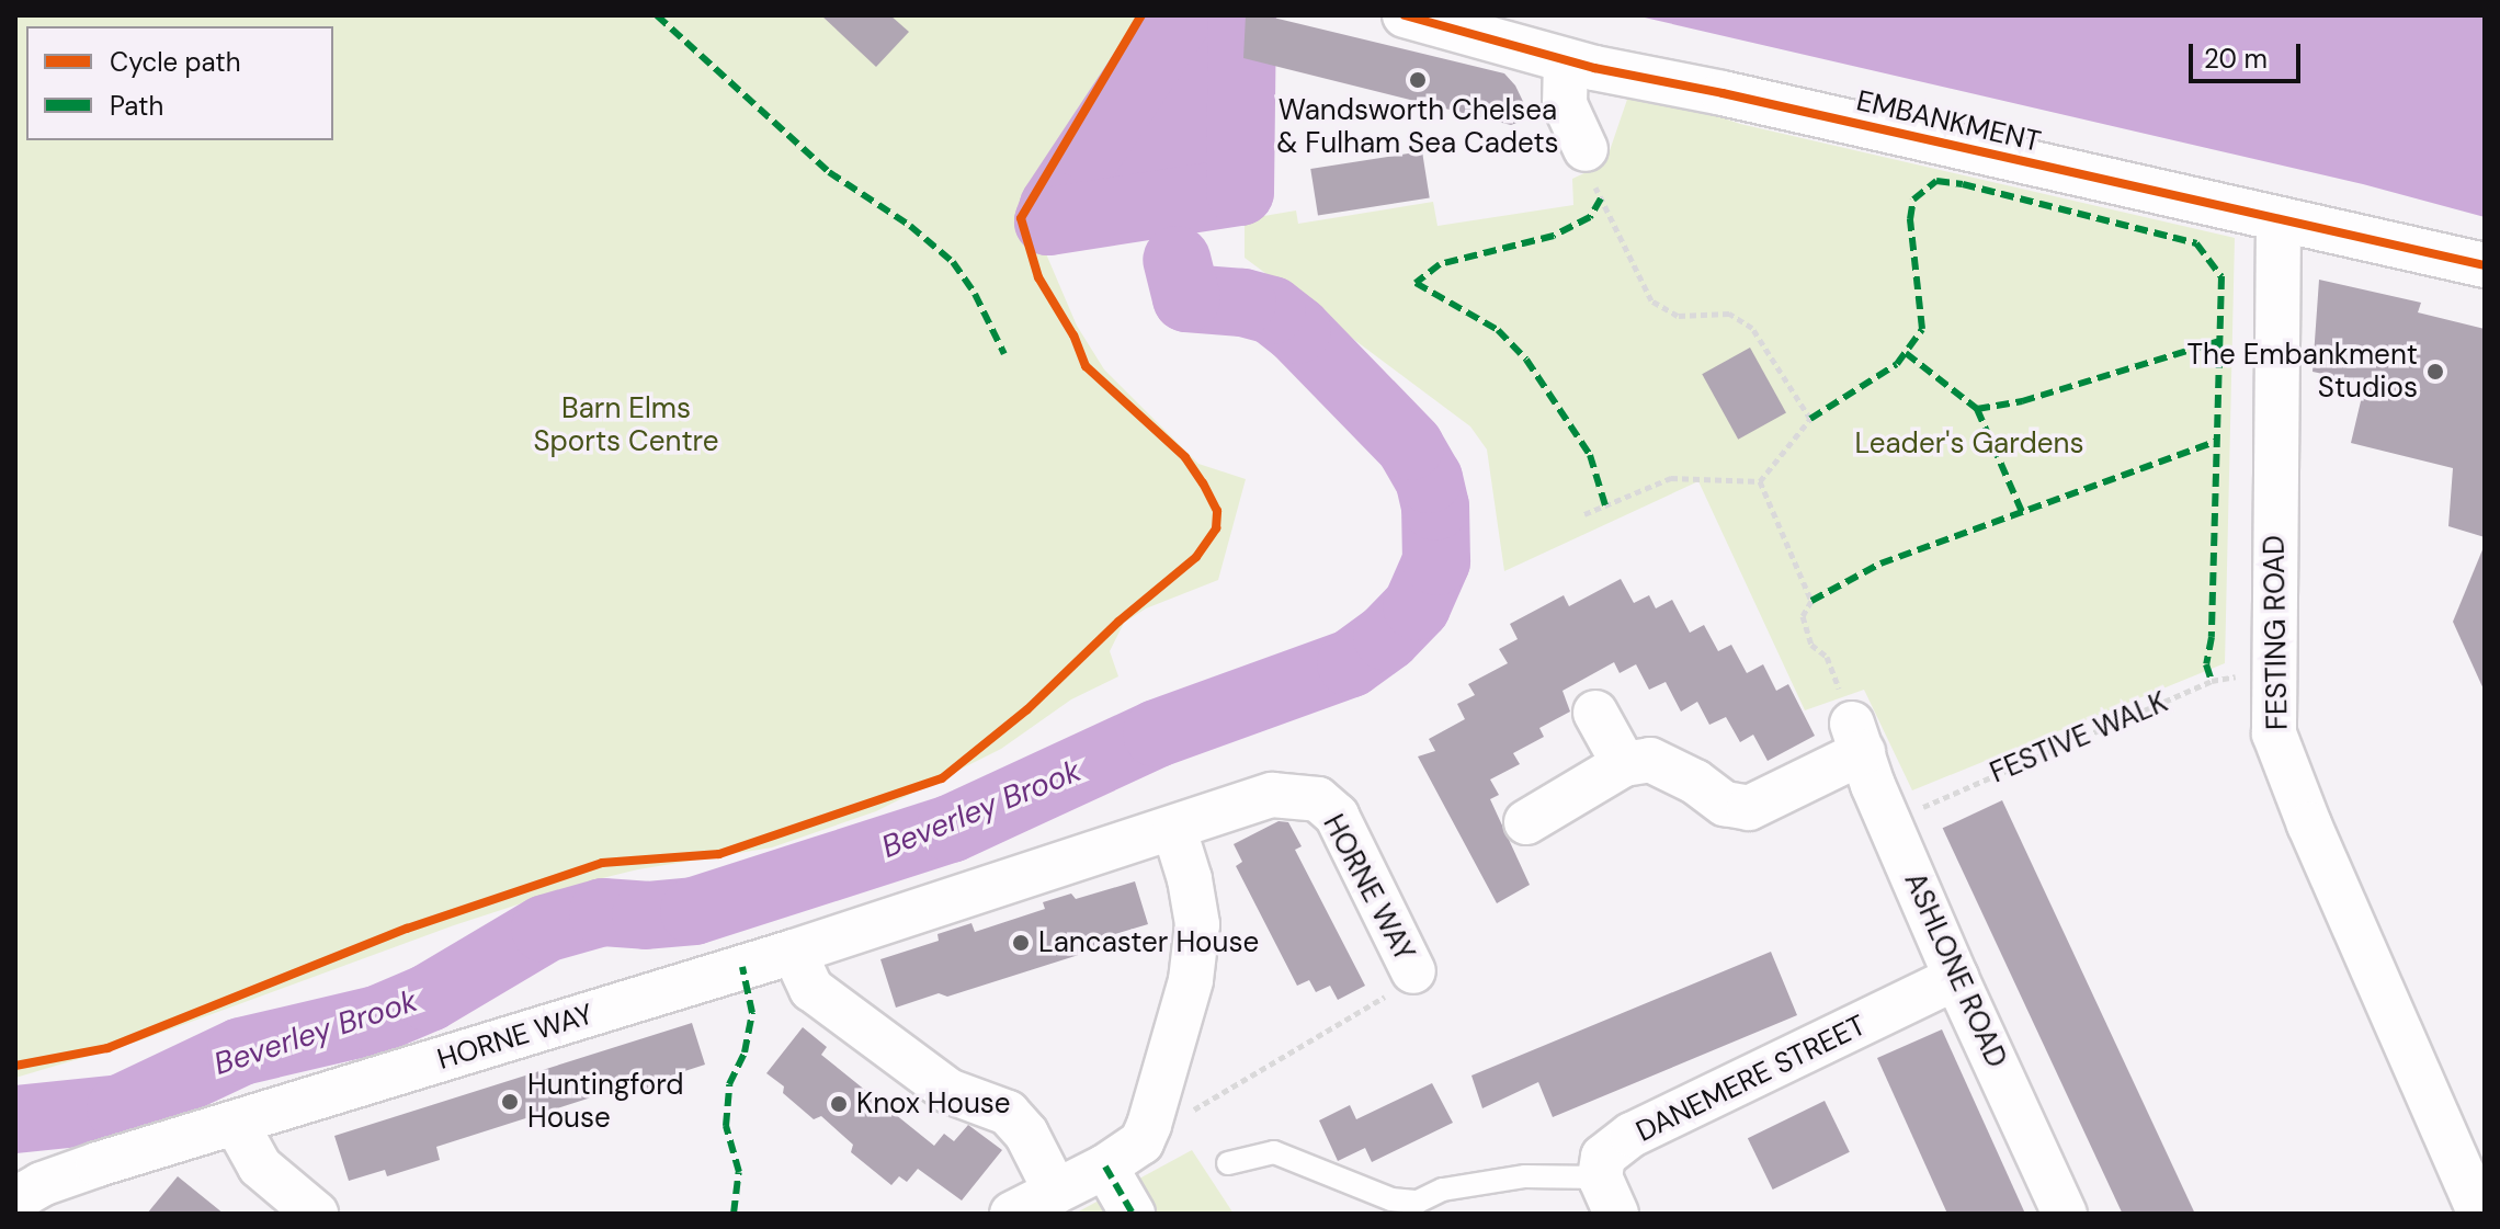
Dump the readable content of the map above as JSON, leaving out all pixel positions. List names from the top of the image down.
{
  "streets": {
    "street": [
      "EMBANKMENT",
      "FESTING ROAD",
      "HORNE WAY",
      "ASHLONE ROAD",
      "DANEMERE STREET"
    ],
    "path": ["FESTIVE WALK"]
  },
  "crossings": [
    ["EMBANKMENT", "FESTING ROAD"],
    ["FESTING ROAD", "FESTIVE WALK"],
    ["FESTIVE WALK", "ASHLONE ROAD"],
    ["ASHLONE ROAD", "DANEMERE STREET"]
  ],
  "water": ["Beverley Brook"],
  "parks": ["Barn Elms Sports Centre", "Leader's Gardens"],
  "places": [
    "Wandsworth Chelsea & Fulham Sea Cadets",
    "The Embankment Studios",
    "Lancaster House",
    "Huntingford House",
    "Knox House"
  ],
  "legend": ["Cycle path", "Path"],
  "scale_bar": "20 m"
}
